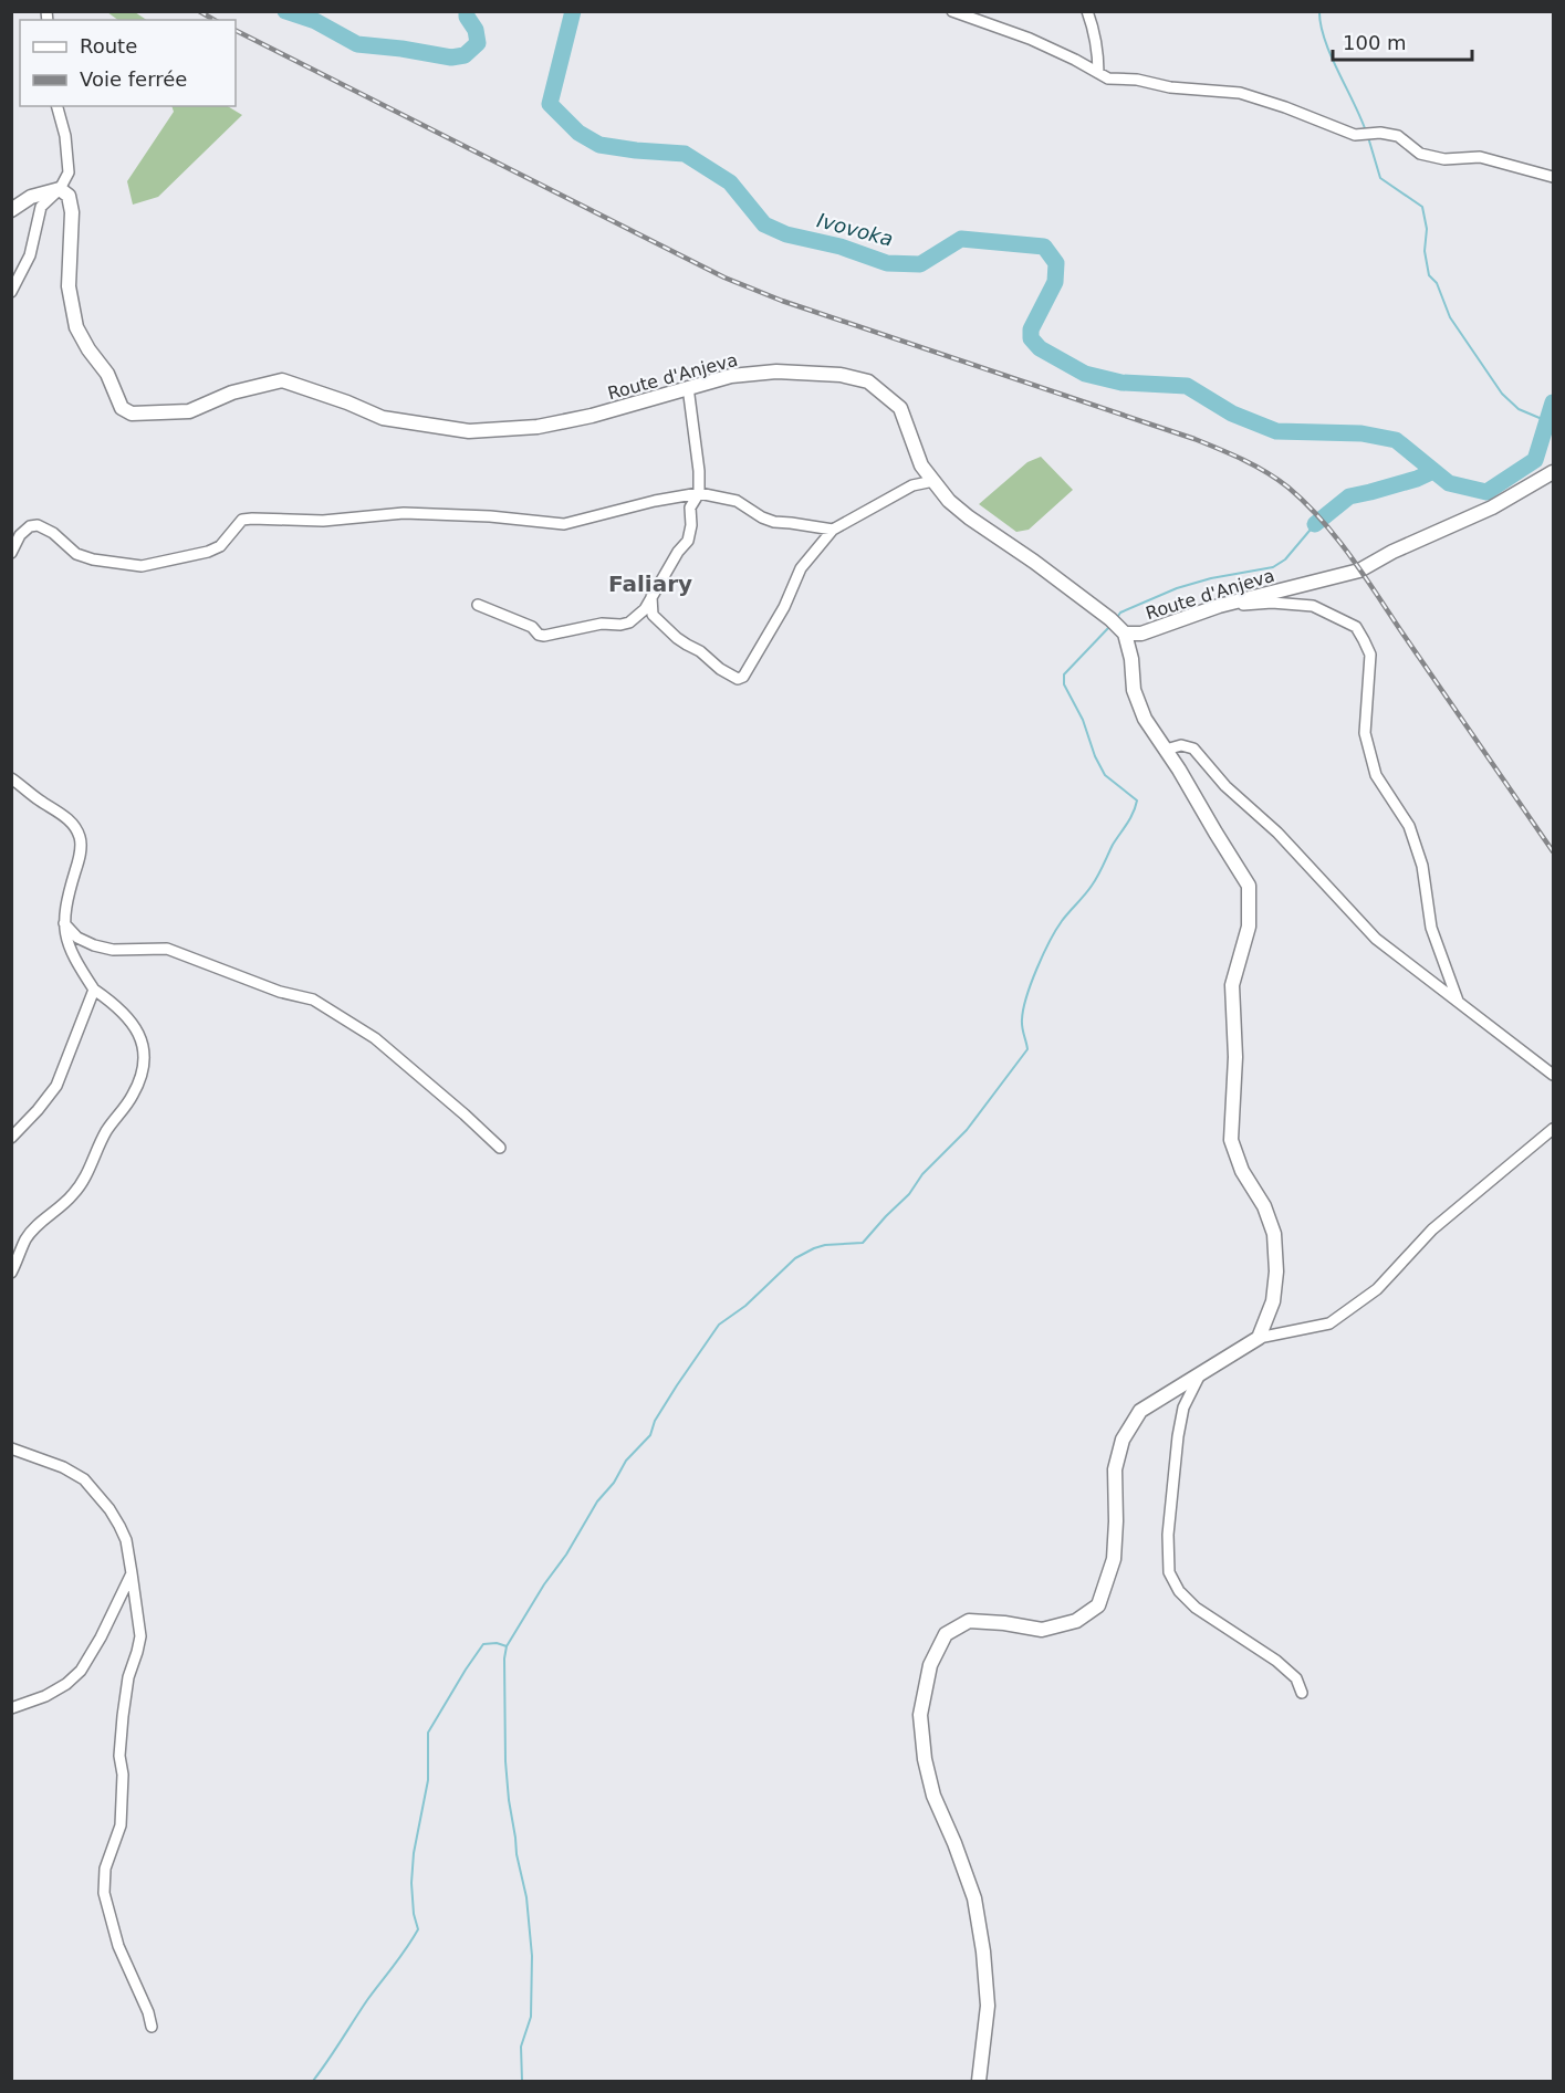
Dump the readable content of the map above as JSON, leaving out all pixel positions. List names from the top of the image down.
{
  "streets": {
    "street": ["Route d'Anjeva"]
  },
  "districts": ["Faliary"],
  "water": ["Ivovoka"],
  "legend": ["Route", "Voie ferrée"],
  "scale_bar": "100 m"
}
